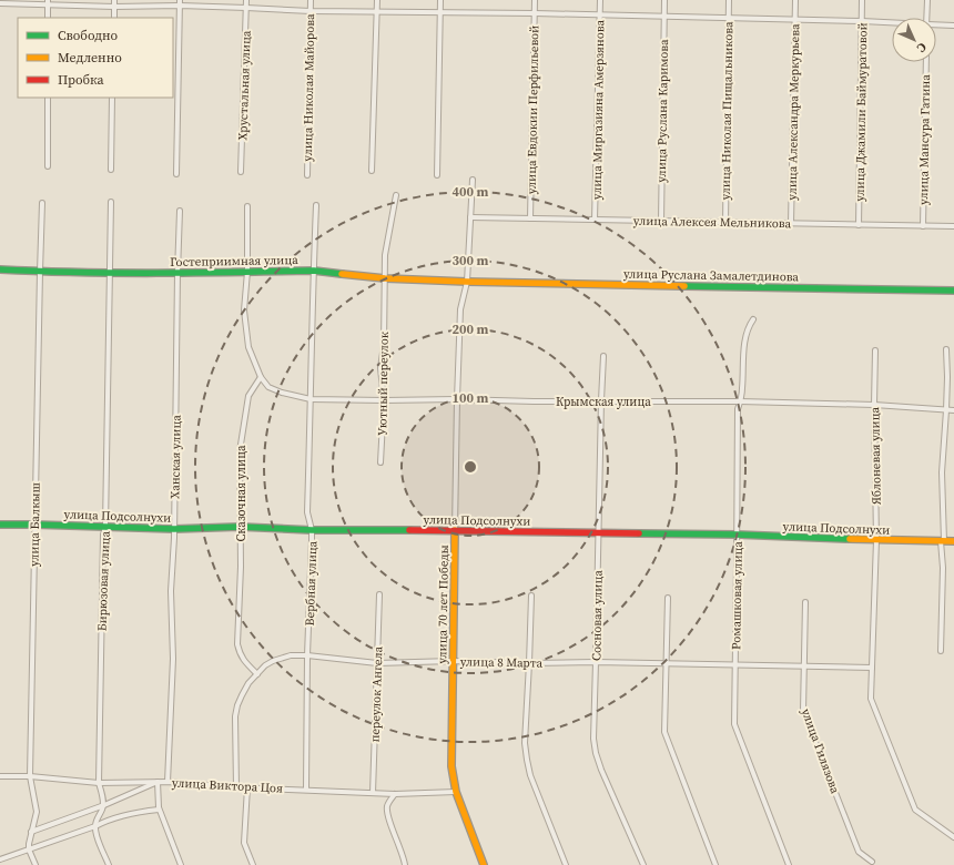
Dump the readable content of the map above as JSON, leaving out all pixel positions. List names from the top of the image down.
{
  "streets": {
    "street": [
      "Хрустальная улица",
      "улица Николая Майорова",
      "улица Евдокии Перфильевой",
      "улица Миргазияна Амерзянова",
      "улица Руслана Каримова",
      "улица Николая Пищальникова",
      "улица Александра Меркурьева",
      "улица Джамили Баймуратовой",
      "улица Мансура Гатина",
      "улица Алексея Мельникова",
      "Гостеприимная улица",
      "улица Руслана Замалетдинова",
      "Уютный переулок",
      "Крымская улица",
      "Яблоневая улица",
      "Ханская улица",
      "Сказочная улица",
      "улица Подсолнухи",
      "улица Балкыш",
      "Бирюзовая улица",
      "Вербная улица",
      "Ромашковая улица",
      "улица 70 лет Победы",
      "Сосновая улица",
      "улица 8 Марта",
      "переулок Ангела",
      "улица Гилязова",
      "улица Виктора Цоя"
    ]
  },
  "crossings": [
    ["улица Евдокии Перфильевой", "улица Алексея Мельникова"],
    ["улица Миргазияна Амерзянова", "улица Алексея Мельникова"],
    ["улица Руслана Каримова", "улица Алексея Мельникова"],
    ["улица Николая Пищальникова", "улица Алексея Мельникова"],
    ["улица Александра Меркурьева", "улица Алексея Мельникова"],
    ["улица Джамили Баймуратовой", "улица Алексея Мельникова"],
    ["улица Мансура Гатина", "улица Алексея Мельникова"],
    ["улица Алексея Мельникова", "улица 70 лет Победы"],
    ["Гостеприимная улица", "улица Руслана Замалетдинова"],
    ["Гостеприимная улица", "Уютный переулок"],
    ["Гостеприимная улица", "Ханская улица"],
    ["Гостеприимная улица", "улица Балкыш"],
    ["Гостеприимная улица", "Бирюзовая улица"],
    ["Гостеприимная улица", "Вербная улица"],
    ["Гостеприимная улица", "улица 70 лет Победы"],
    ["улица Руслана Замалетдинова", "улица 70 лет Победы"],
    ["Уютный переулок", "Крымская улица"],
    ["Крымская улица", "Яблоневая улица"],
    ["Крымская улица", "Сказочная улица"],
    ["Крымская улица", "Вербная улица"],
    ["Крымская улица", "Ромашковая улица"],
    ["Крымская улица", "улица 70 лет Победы"],
    ["Крымская улица", "Сосновая улица"],
    ["Яблоневая улица", "улица Подсолнухи"],
    ["Яблоневая улица", "улица 8 Марта"],
    ["Ханская улица", "улица Подсолнухи"],
    ["Ханская улица", "улица Виктора Цоя"],
    ["Сказочная улица", "улица Подсолнухи"],
    ["Сказочная улица", "улица 8 Марта"],
    ["улица Подсолнухи", "улица Балкыш"],
    ["улица Подсолнухи", "Бирюзовая улица"],
    ["улица Подсолнухи", "Вербная улица"],
    ["улица Подсолнухи", "Ромашковая улица"],
    ["улица Подсолнухи", "улица 70 лет Победы"],
    ["улица Подсолнухи", "Сосновая улица"],
    ["улица Балкыш", "улица Виктора Цоя"],
    ["Бирюзовая улица", "улица Виктора Цоя"],
    ["Вербная улица", "улица 8 Марта"],
    ["Вербная улица", "улица Виктора Цоя"],
    ["Ромашковая улица", "улица 8 Марта"],
    ["улица 70 лет Победы", "улица 8 Марта"],
    ["улица 70 лет Победы", "улица Виктора Цоя"],
    ["Сосновая улица", "улица 8 Марта"],
    ["улица 8 Марта", "переулок Ангела"],
    ["улица 8 Марта", "улица Гилязова"],
    ["улица 8 Марта", "улица Виктора Цоя"],
    ["переулок Ангела", "улица Виктора Цоя"]
  ],
  "legend": ["Свободно", "Медленно", "Пробка"],
  "north": "bottom right",
  "rings": [
    "400 m",
    "300 m",
    "200 m",
    "100 m"
  ]
}
